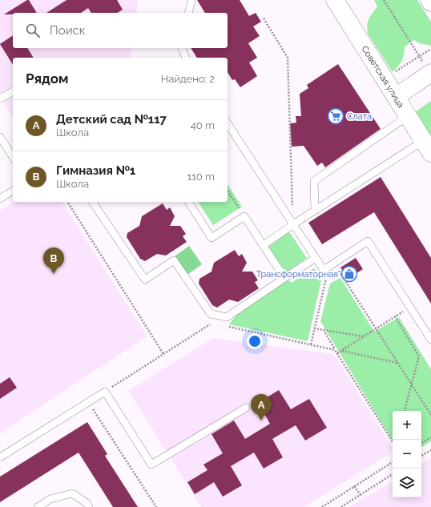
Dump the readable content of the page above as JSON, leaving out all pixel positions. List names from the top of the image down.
{
  "streets": {
    "street": ["Советская улица"]
  },
  "places": {
    "supermarket": ["Слата"],
    "shop": ["Трансформаторная"]
  },
  "page": {
    "search": "Поиск",
    "heading": ["Рядом", "Найдено: 2"],
    "list": [
      {
        "mark": "A",
        "name": "Детский сад №117",
        "note": "Школа",
        "value": "40 m"
      },
      {
        "mark": "B",
        "name": "Гимназия №1",
        "note": "Школа",
        "value": "110 m"
      }
    ],
    "pins": ["B", "A"],
    "map_buttons": ["+", "−"]
  }
}
